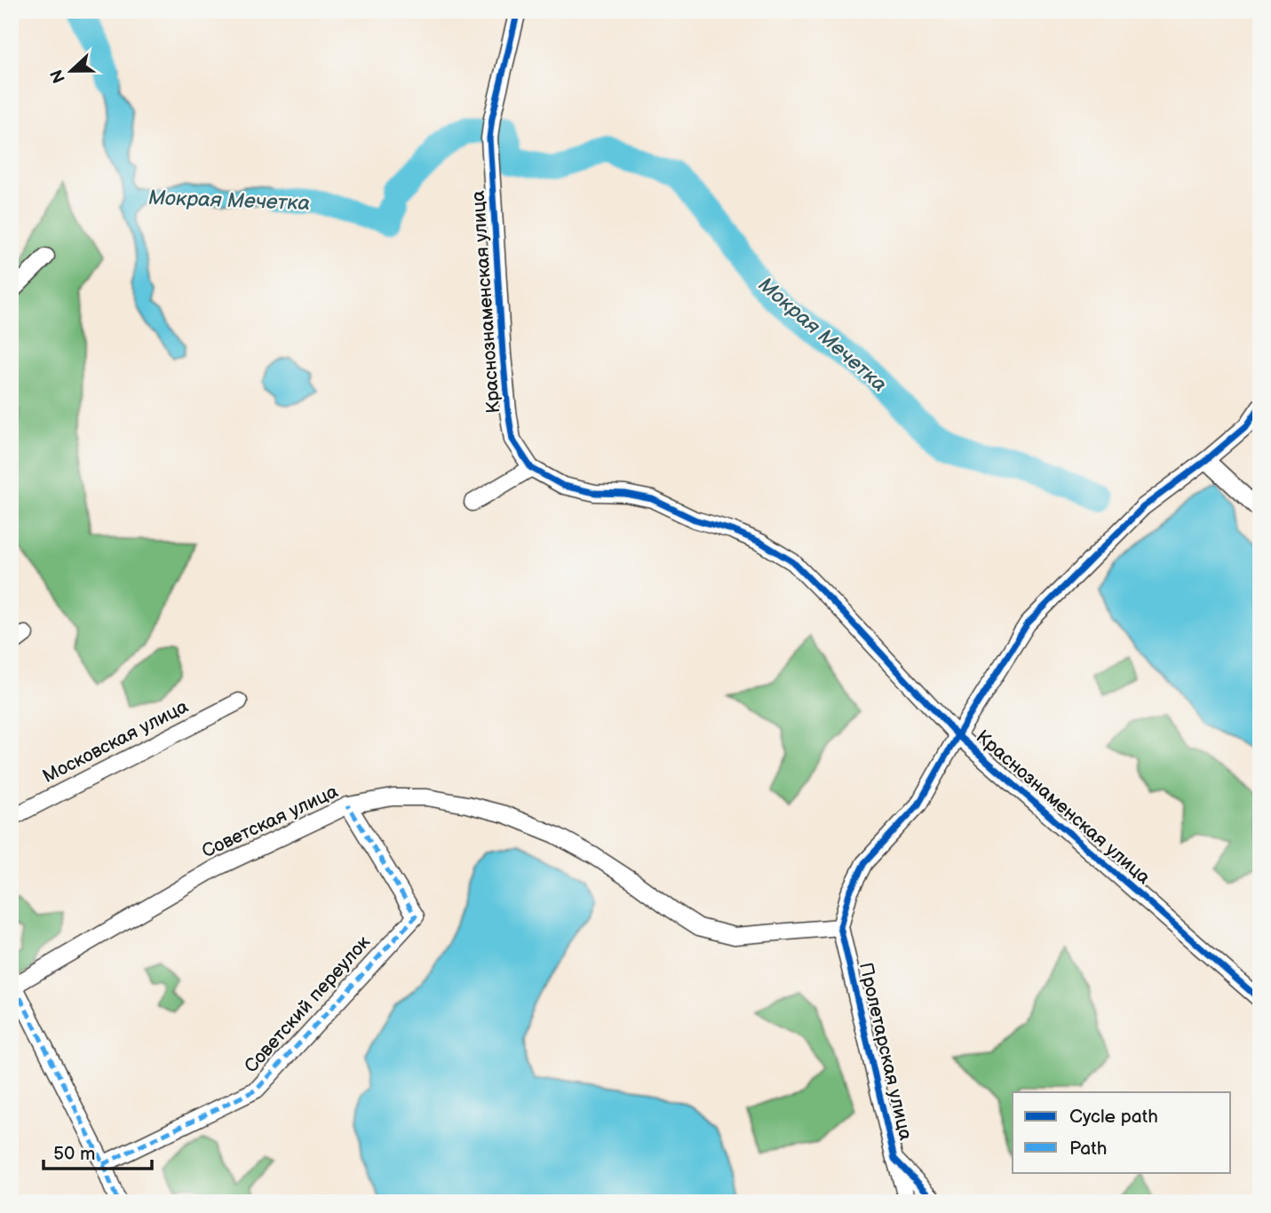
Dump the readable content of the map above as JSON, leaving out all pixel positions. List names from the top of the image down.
{
  "streets": {
    "street": [
      "Краснознаменская улица",
      "Московская улица",
      "Советская улица",
      "Советский переулок",
      "Пролетарская улица"
    ]
  },
  "crossings": [
    ["Советская улица", "Советский переулок"],
    ["Советская улица", "Пролетарская улица"]
  ],
  "water": ["Мокрая Мечетка"],
  "legend": ["Cycle path", "Path"],
  "scale_bar": "50 m",
  "north": "left"
}
